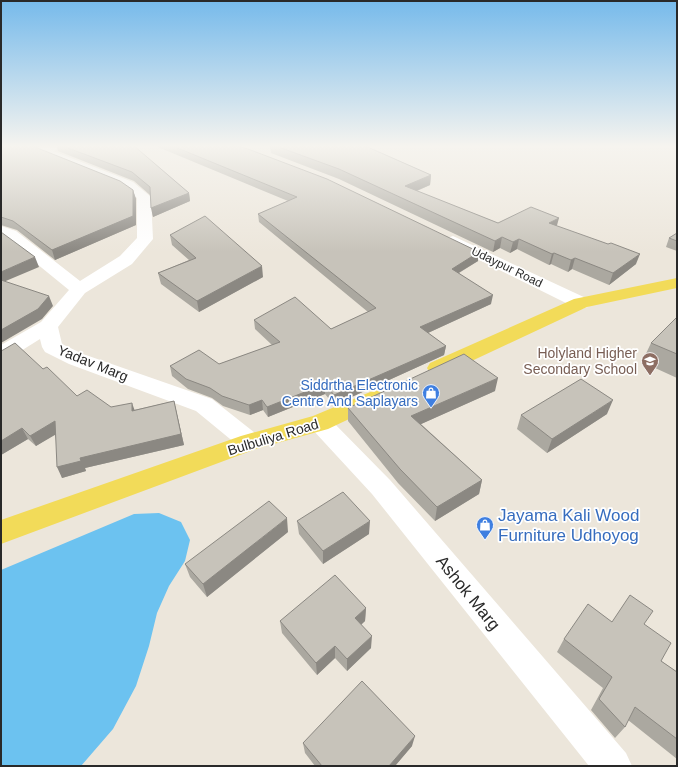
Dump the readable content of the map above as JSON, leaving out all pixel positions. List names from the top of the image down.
{
  "streets": {
    "main road": ["Bulbuliya Road"],
    "street": ["Udaypur Road", "Yadav Marg", "Ashok Marg"]
  },
  "crossings": [
    ["Yadav Marg", "Bulbuliya Road"],
    ["Bulbuliya Road", "Ashok Marg"]
  ],
  "places": {
    "school or university": ["Holyland Higher Secondary School"],
    "shop": ["Siddrtha Electronic Centre And Saplayars", "Jayama Kali Wood Furniture Udhoyog"]
  }
}
